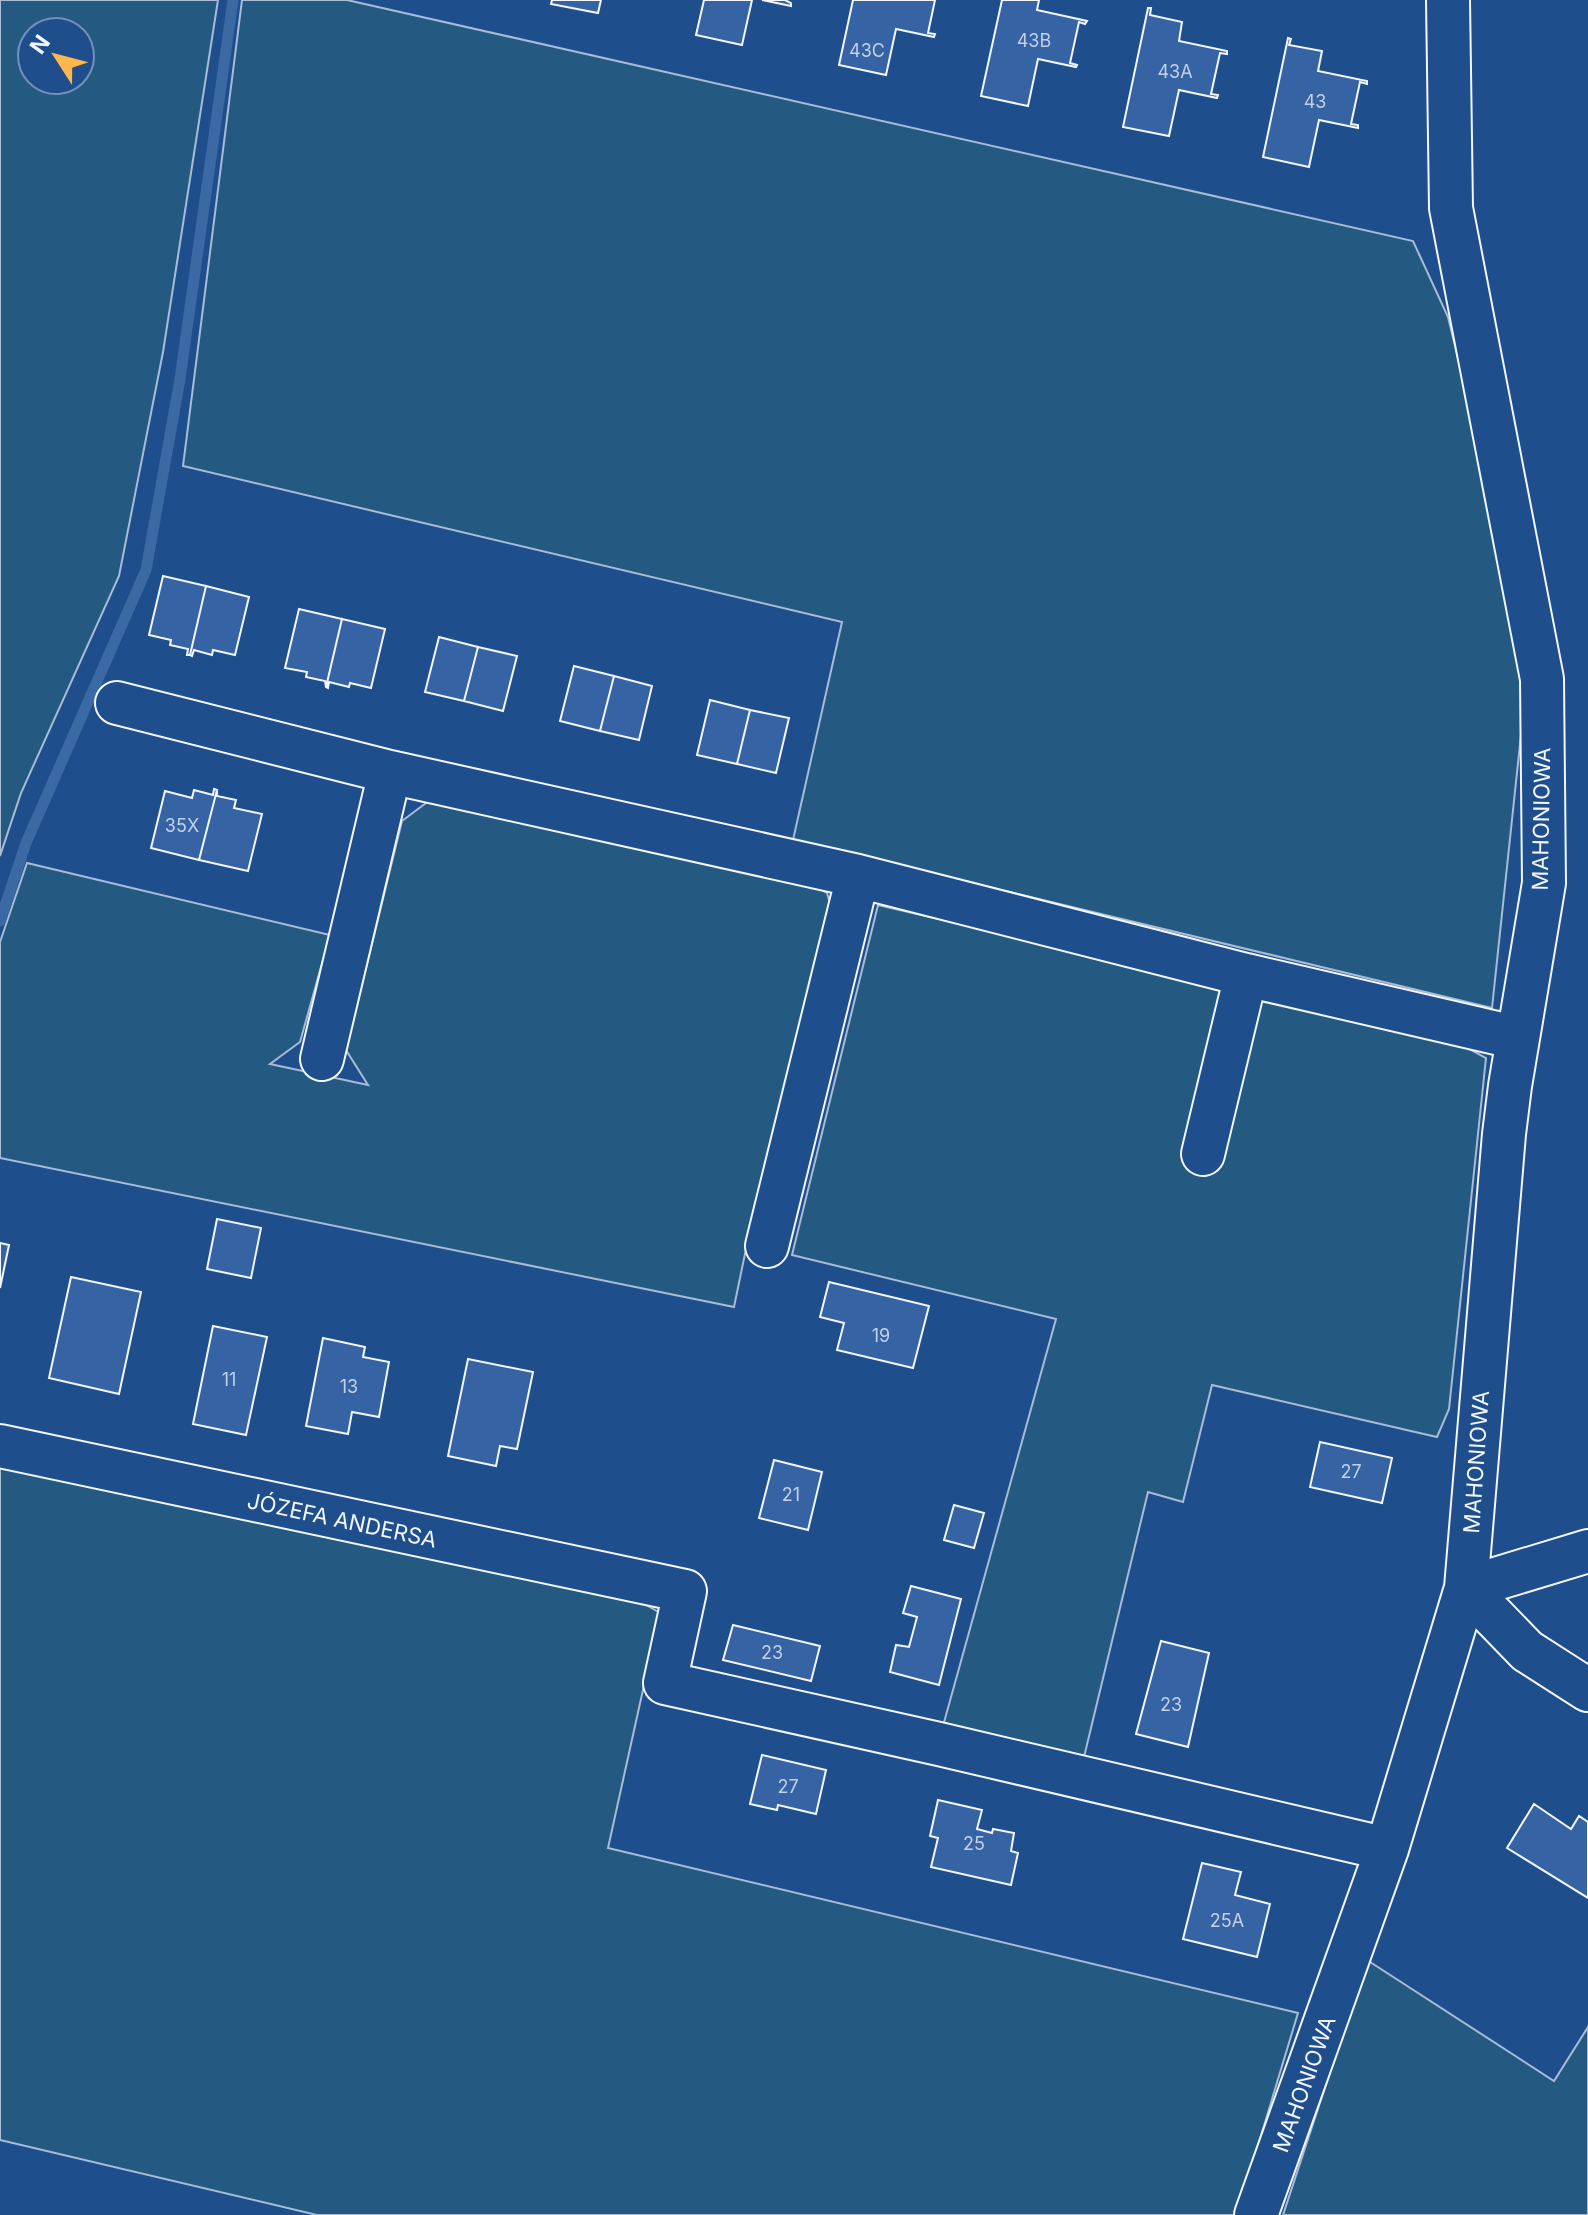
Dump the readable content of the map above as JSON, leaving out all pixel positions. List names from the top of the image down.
{
  "streets": {
    "street": ["MAHONIOWA", "JÓZEFA ANDERSA"]
  },
  "crossings": [
    ["MAHONIOWA", "JÓZEFA ANDERSA"]
  ],
  "house_numbers": [
    "43B",
    "43C",
    "43A",
    "43",
    "35X",
    "19",
    "11",
    "13",
    "27",
    "21",
    "23",
    "23",
    "27",
    "25",
    "25A"
  ],
  "north": "top left"
}
